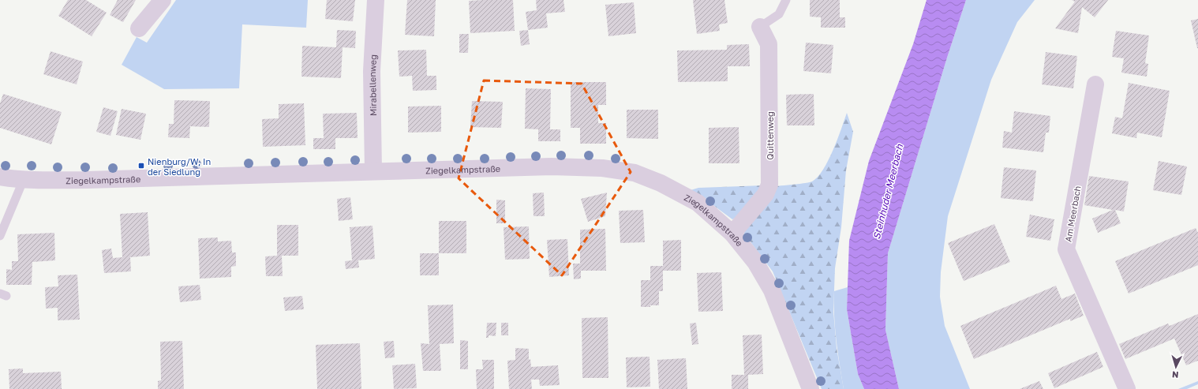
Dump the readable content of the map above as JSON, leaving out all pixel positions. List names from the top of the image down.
{
  "streets": {
    "street": [
      "Mirabellenweg",
      "Quittenweg",
      "Ziegelkampstraße",
      "Am Meerbach"
    ]
  },
  "crossings": [
    ["Mirabellenweg", "Ziegelkampstraße"],
    ["Quittenweg", "Ziegelkampstraße"]
  ],
  "water": ["Steinhuder Meerbach"],
  "places": {
    "transit": ["Nienburg/W, In der Siedlung"]
  },
  "north": "bottom"
}
